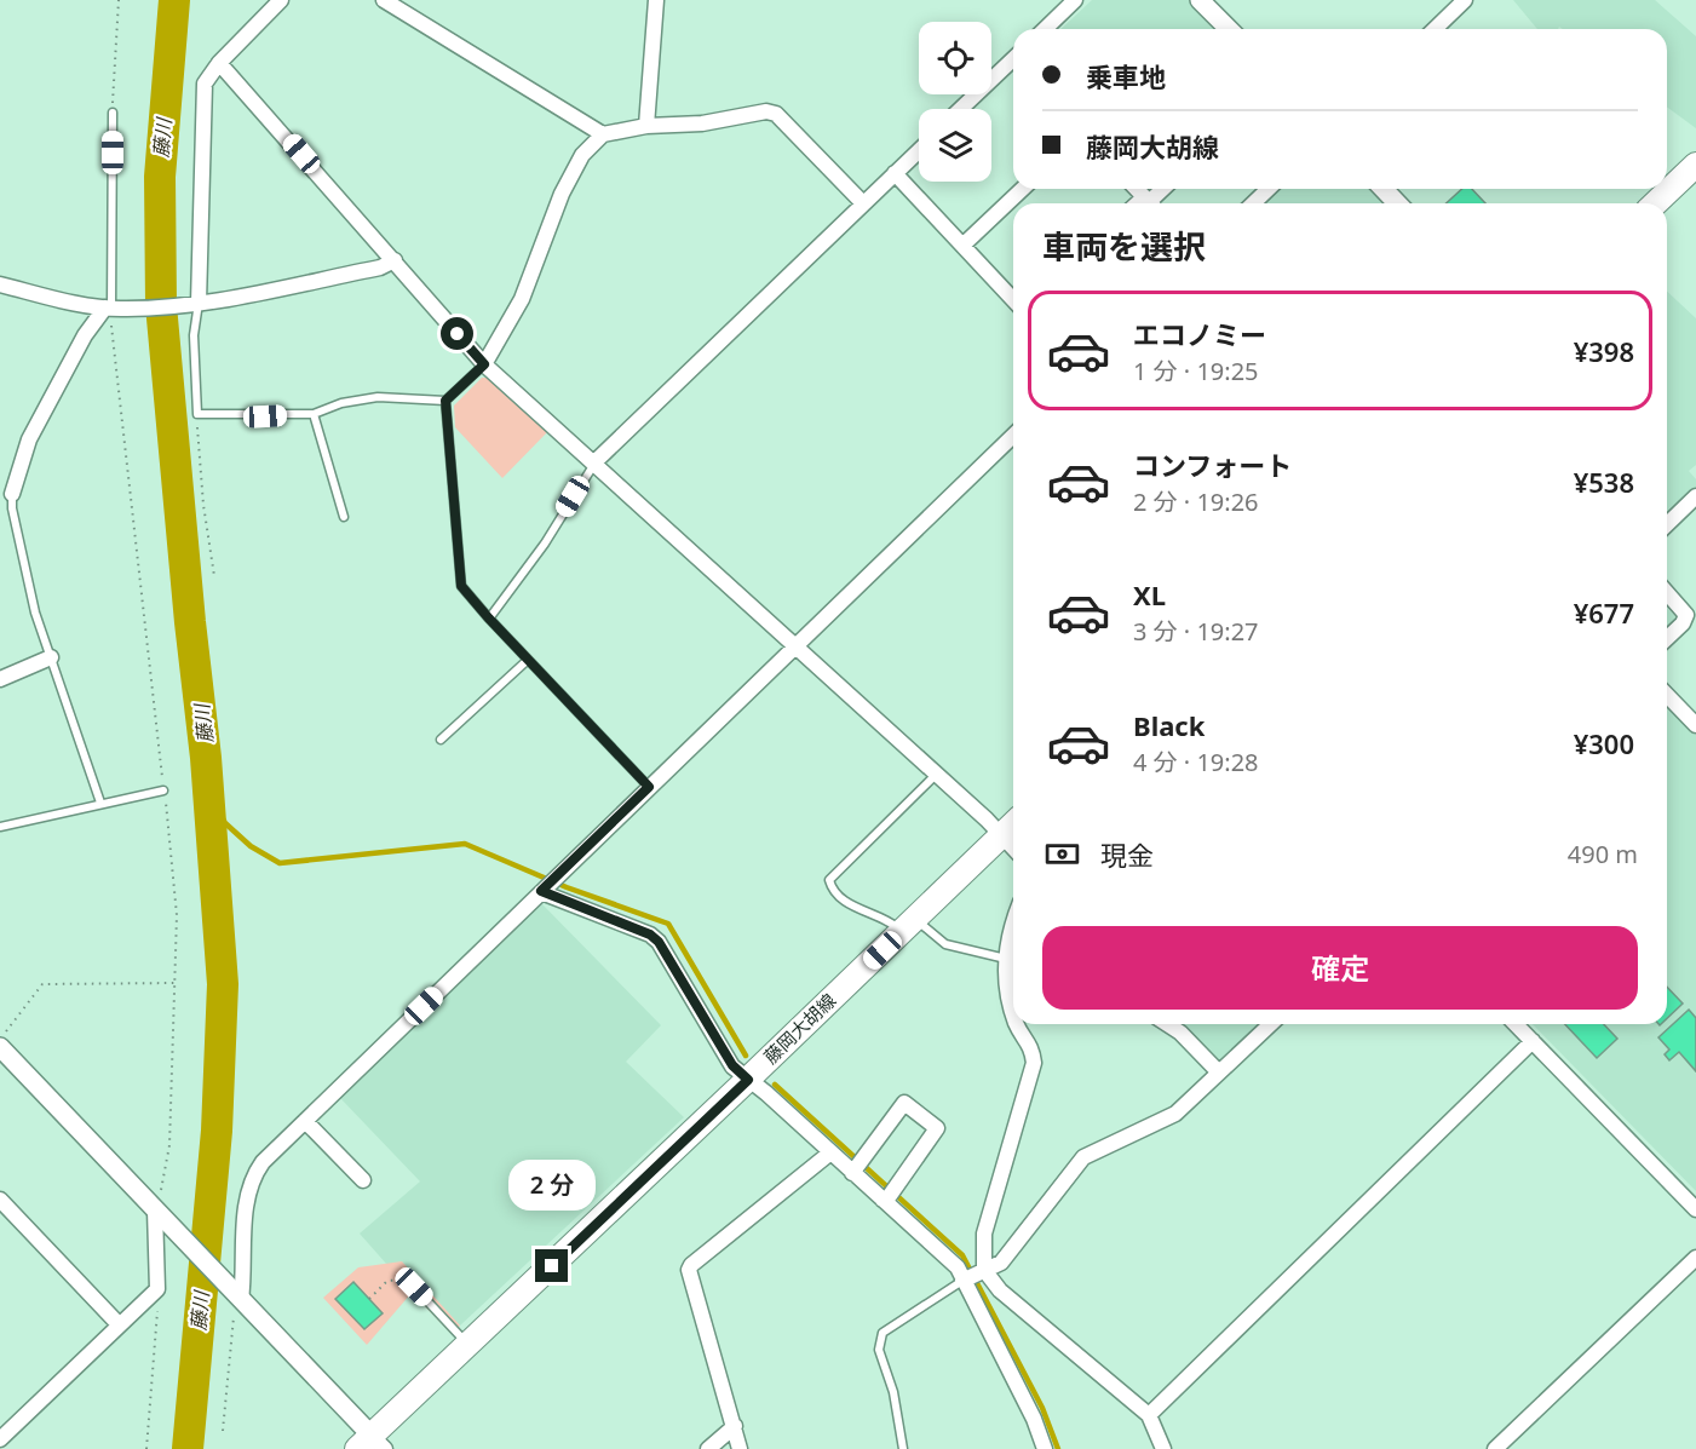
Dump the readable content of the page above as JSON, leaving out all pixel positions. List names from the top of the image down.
{
  "streets": {
    "main road": ["藤岡大胡線"]
  },
  "water": ["藤川"],
  "page": {
    "banner": ["乗車地", "藤岡大胡線"],
    "heading": "車両を選択",
    "list": [
      {
        "name": "エコノミー",
        "note": "1 分 · 19:25",
        "value": "¥398"
      },
      {
        "name": "コンフォート",
        "note": "2 分 · 19:26",
        "value": "¥538"
      },
      {
        "name": "XL",
        "note": "3 分 · 19:27",
        "value": "¥677"
      },
      {
        "name": "Black",
        "note": "4 分 · 19:28",
        "value": "¥300"
      }
    ],
    "pay": ["現金", "490 m"],
    "buttons": "確定",
    "bubble": "2 分"
  }
}
